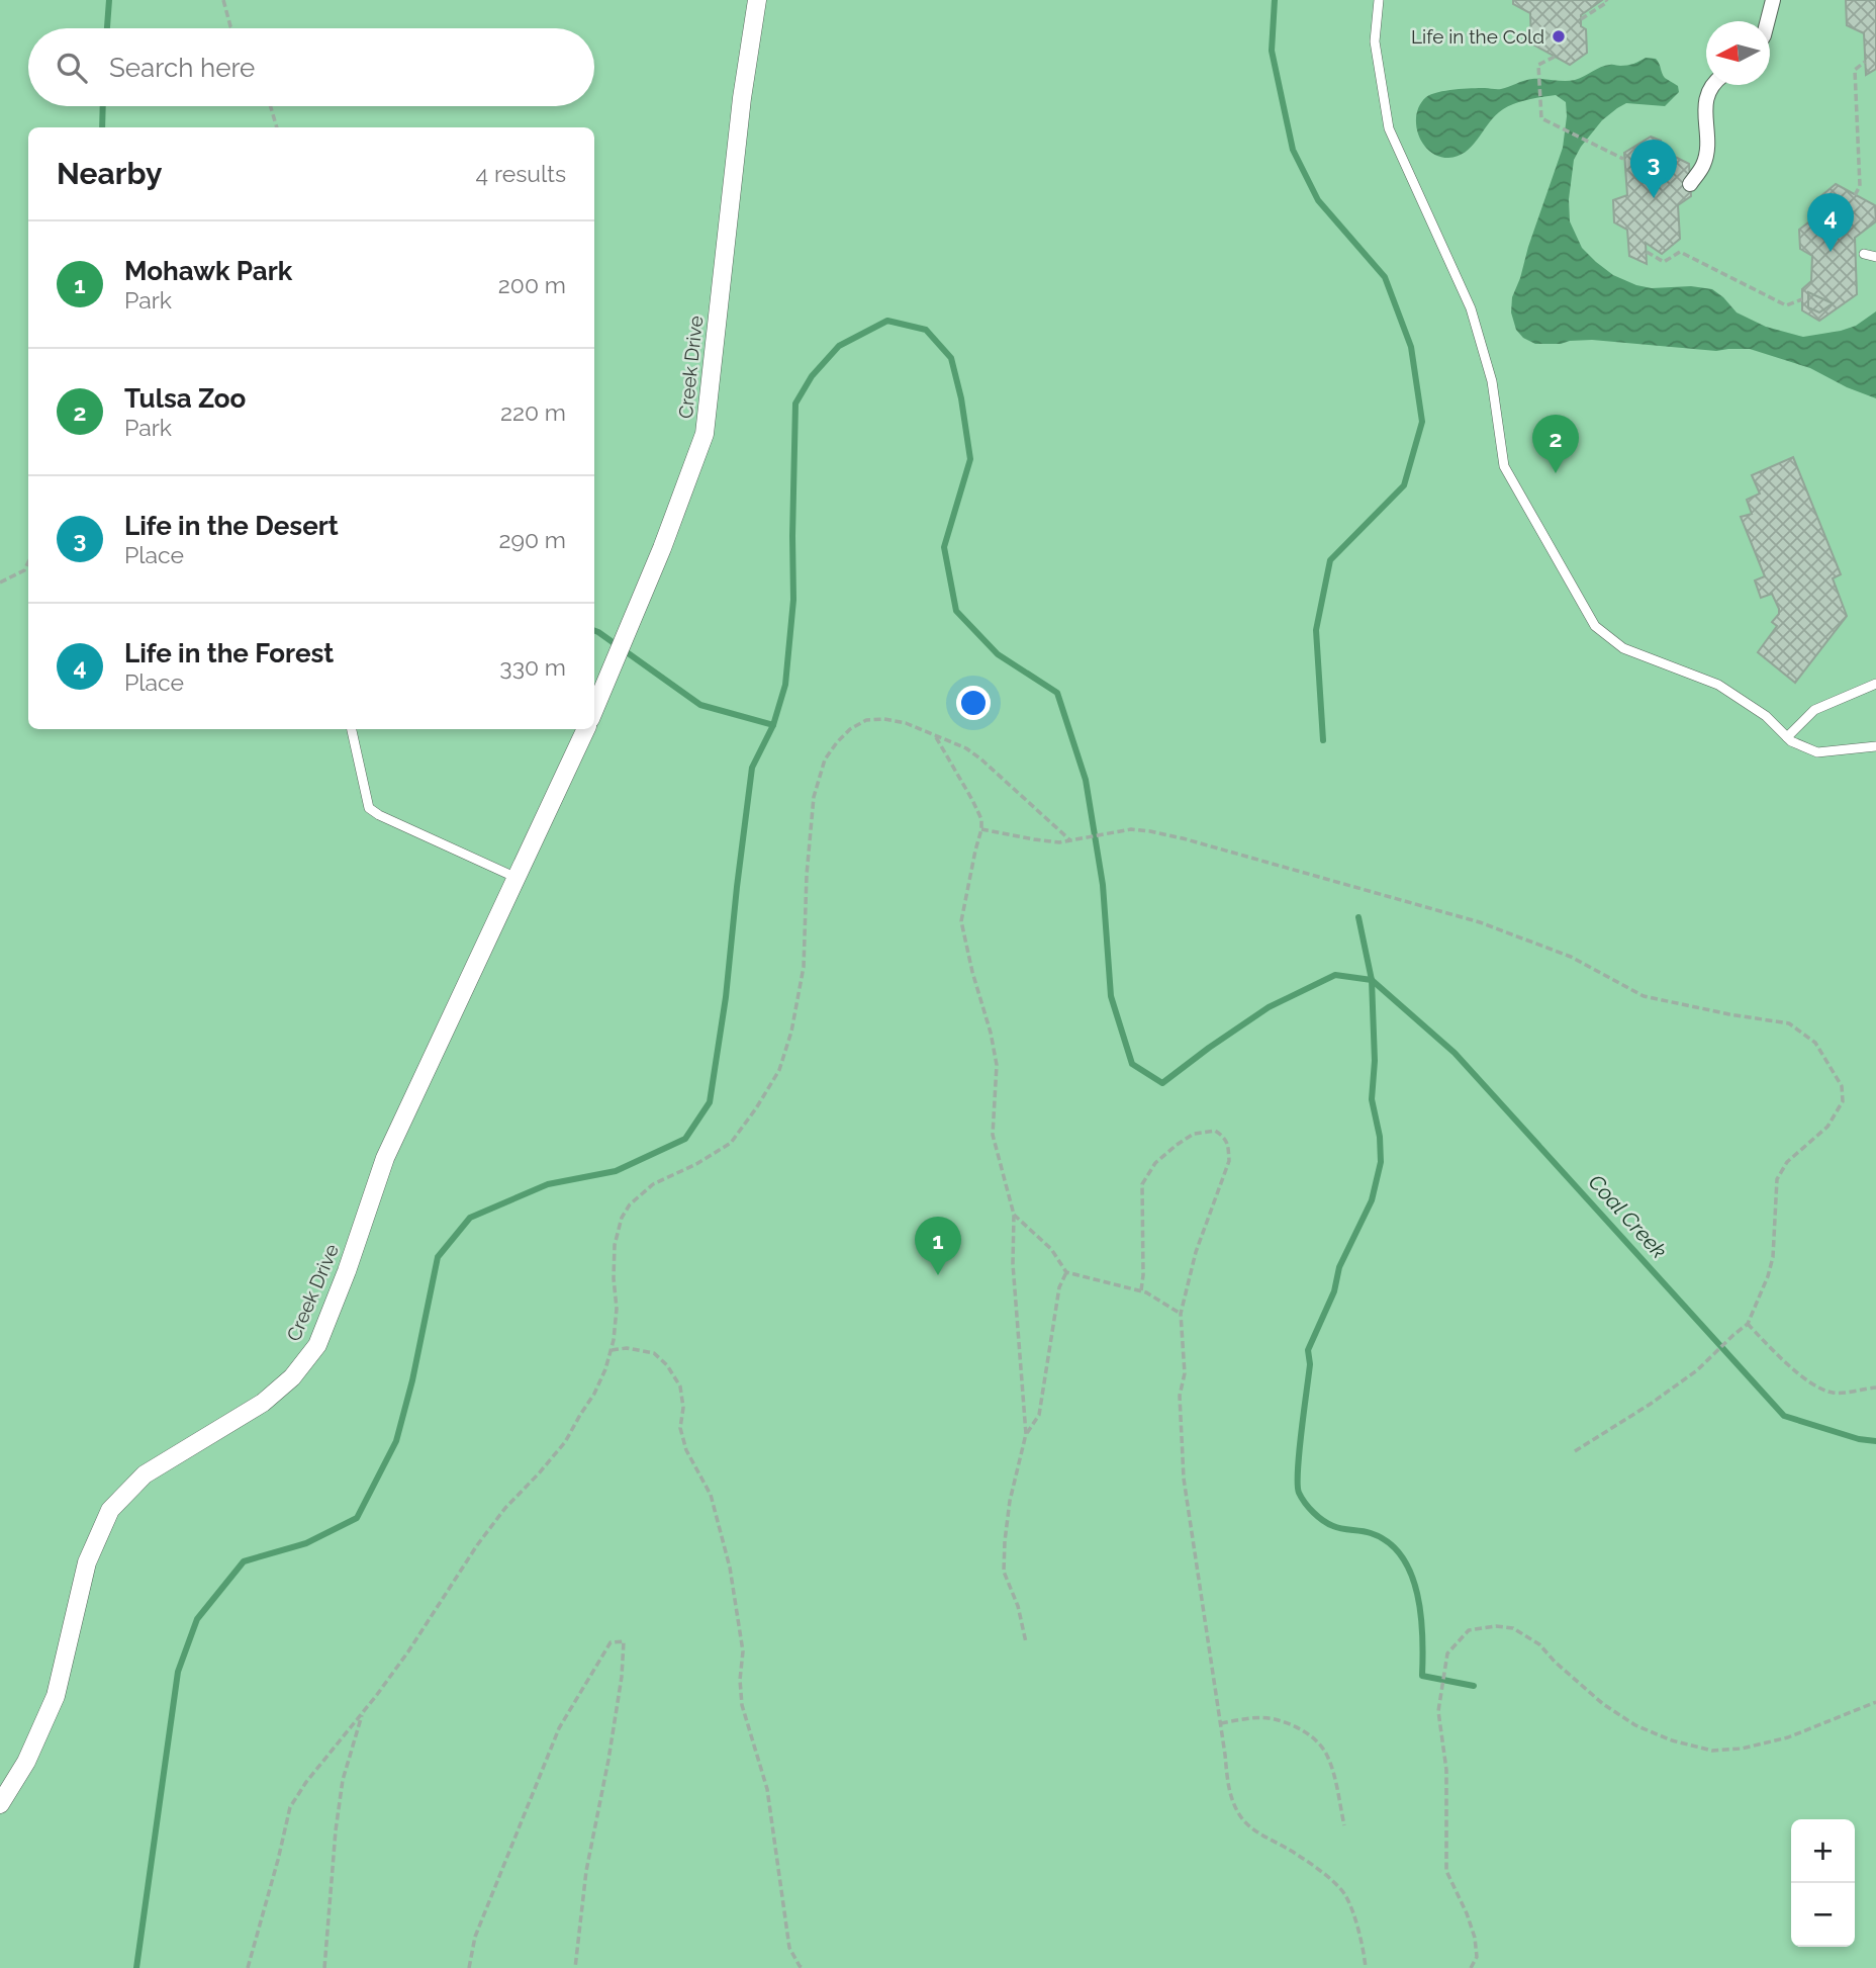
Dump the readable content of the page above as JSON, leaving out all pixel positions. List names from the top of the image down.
{
  "streets": {
    "street": ["Creek Drive"]
  },
  "water": ["Coal Creek"],
  "places": ["Life in the Cold"],
  "north": "left",
  "page": {
    "search": "Search here",
    "heading": ["Nearby", "4 results"],
    "pins": [
      "3",
      "4",
      "2",
      "1"
    ],
    "list": [
      {
        "mark": "1",
        "name": "Mohawk Park",
        "note": "Park",
        "value": "200 m"
      },
      {
        "mark": "2",
        "name": "Tulsa Zoo",
        "note": "Park",
        "value": "220 m"
      },
      {
        "mark": "3",
        "name": "Life in the Desert",
        "note": "Place",
        "value": "290 m"
      },
      {
        "mark": "4",
        "name": "Life in the Forest",
        "note": "Place",
        "value": "330 m"
      }
    ],
    "map_buttons": ["+", "−"]
  }
}
